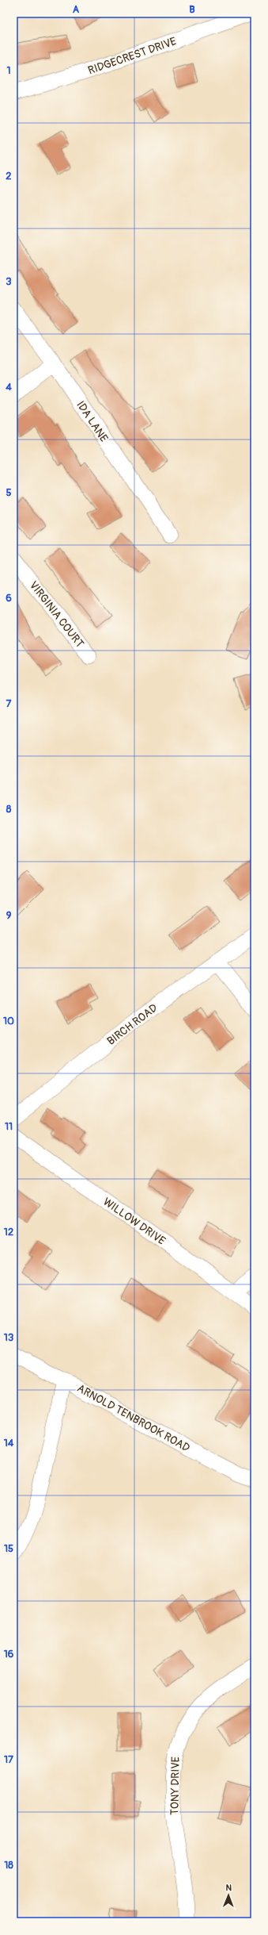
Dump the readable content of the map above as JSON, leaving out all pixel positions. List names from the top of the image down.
{
  "streets": {
    "street": [
      "RIDGECREST DRIVE",
      "IDA LANE",
      "VIRGINIA COURT",
      "BIRCH ROAD",
      "WILLOW DRIVE",
      "ARNOLD TENBROOK ROAD",
      "TONY DRIVE"
    ]
  },
  "north": "top",
  "grid": {
    "columns": ["A", "B"],
    "rows": [
      "1",
      "2",
      "3",
      "4",
      "5",
      "6",
      "7",
      "8",
      "9",
      "10",
      "11",
      "12",
      "13",
      "14",
      "15",
      "16",
      "17",
      "18"
    ]
  }
}
